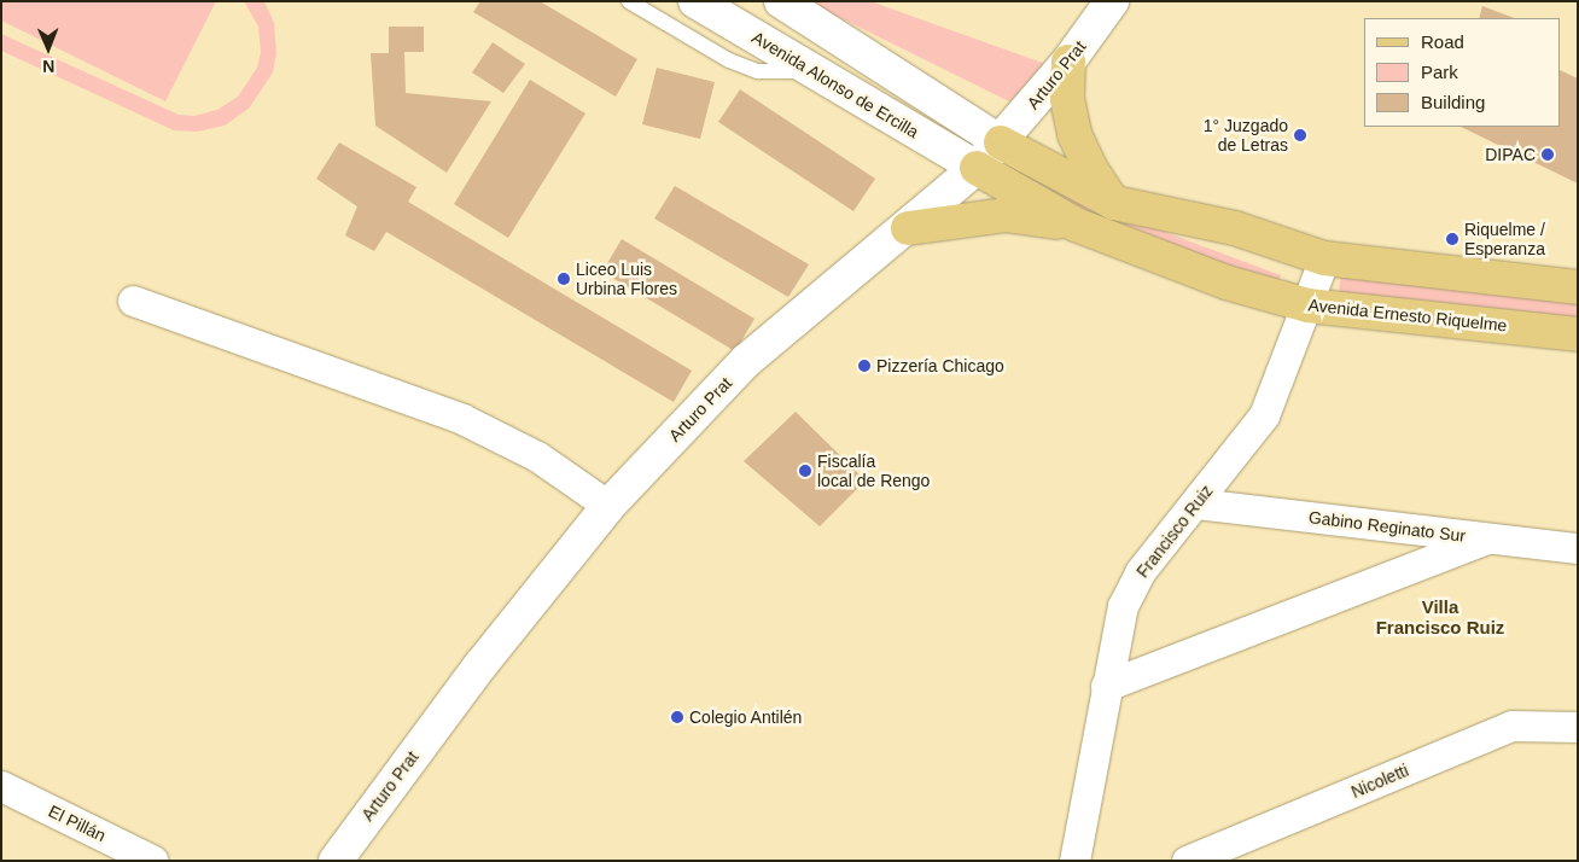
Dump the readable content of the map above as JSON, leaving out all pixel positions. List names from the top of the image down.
{
  "streets": {
    "main road": ["Arturo Prat", "Avenida Alonso de Ercilla", "Avenida Ernesto Riquelme"],
    "street": [
      "Gabino Reginato Sur",
      "Francisco Ruiz",
      "Nicoletti",
      "El Pillán"
    ]
  },
  "crossings": [
    ["Arturo Prat", "Avenida Alonso de Ercilla"],
    ["Arturo Prat", "Avenida Ernesto Riquelme"],
    ["Avenida Alonso de Ercilla", "Avenida Ernesto Riquelme"],
    ["Avenida Ernesto Riquelme", "Francisco Ruiz"],
    ["Gabino Reginato Sur", "Francisco Ruiz"]
  ],
  "districts": ["Villa Francisco Ruiz"],
  "places": [
    "1° Juzgado de Letras",
    "DIPAC",
    "Riquelme / Esperanza",
    "Liceo Luis Urbina Flores",
    "Pizzería Chicago",
    "Fiscalía local de Rengo",
    "Colegio Antilén"
  ],
  "legend": ["Road", "Park", "Building"],
  "north": "bottom"
}
